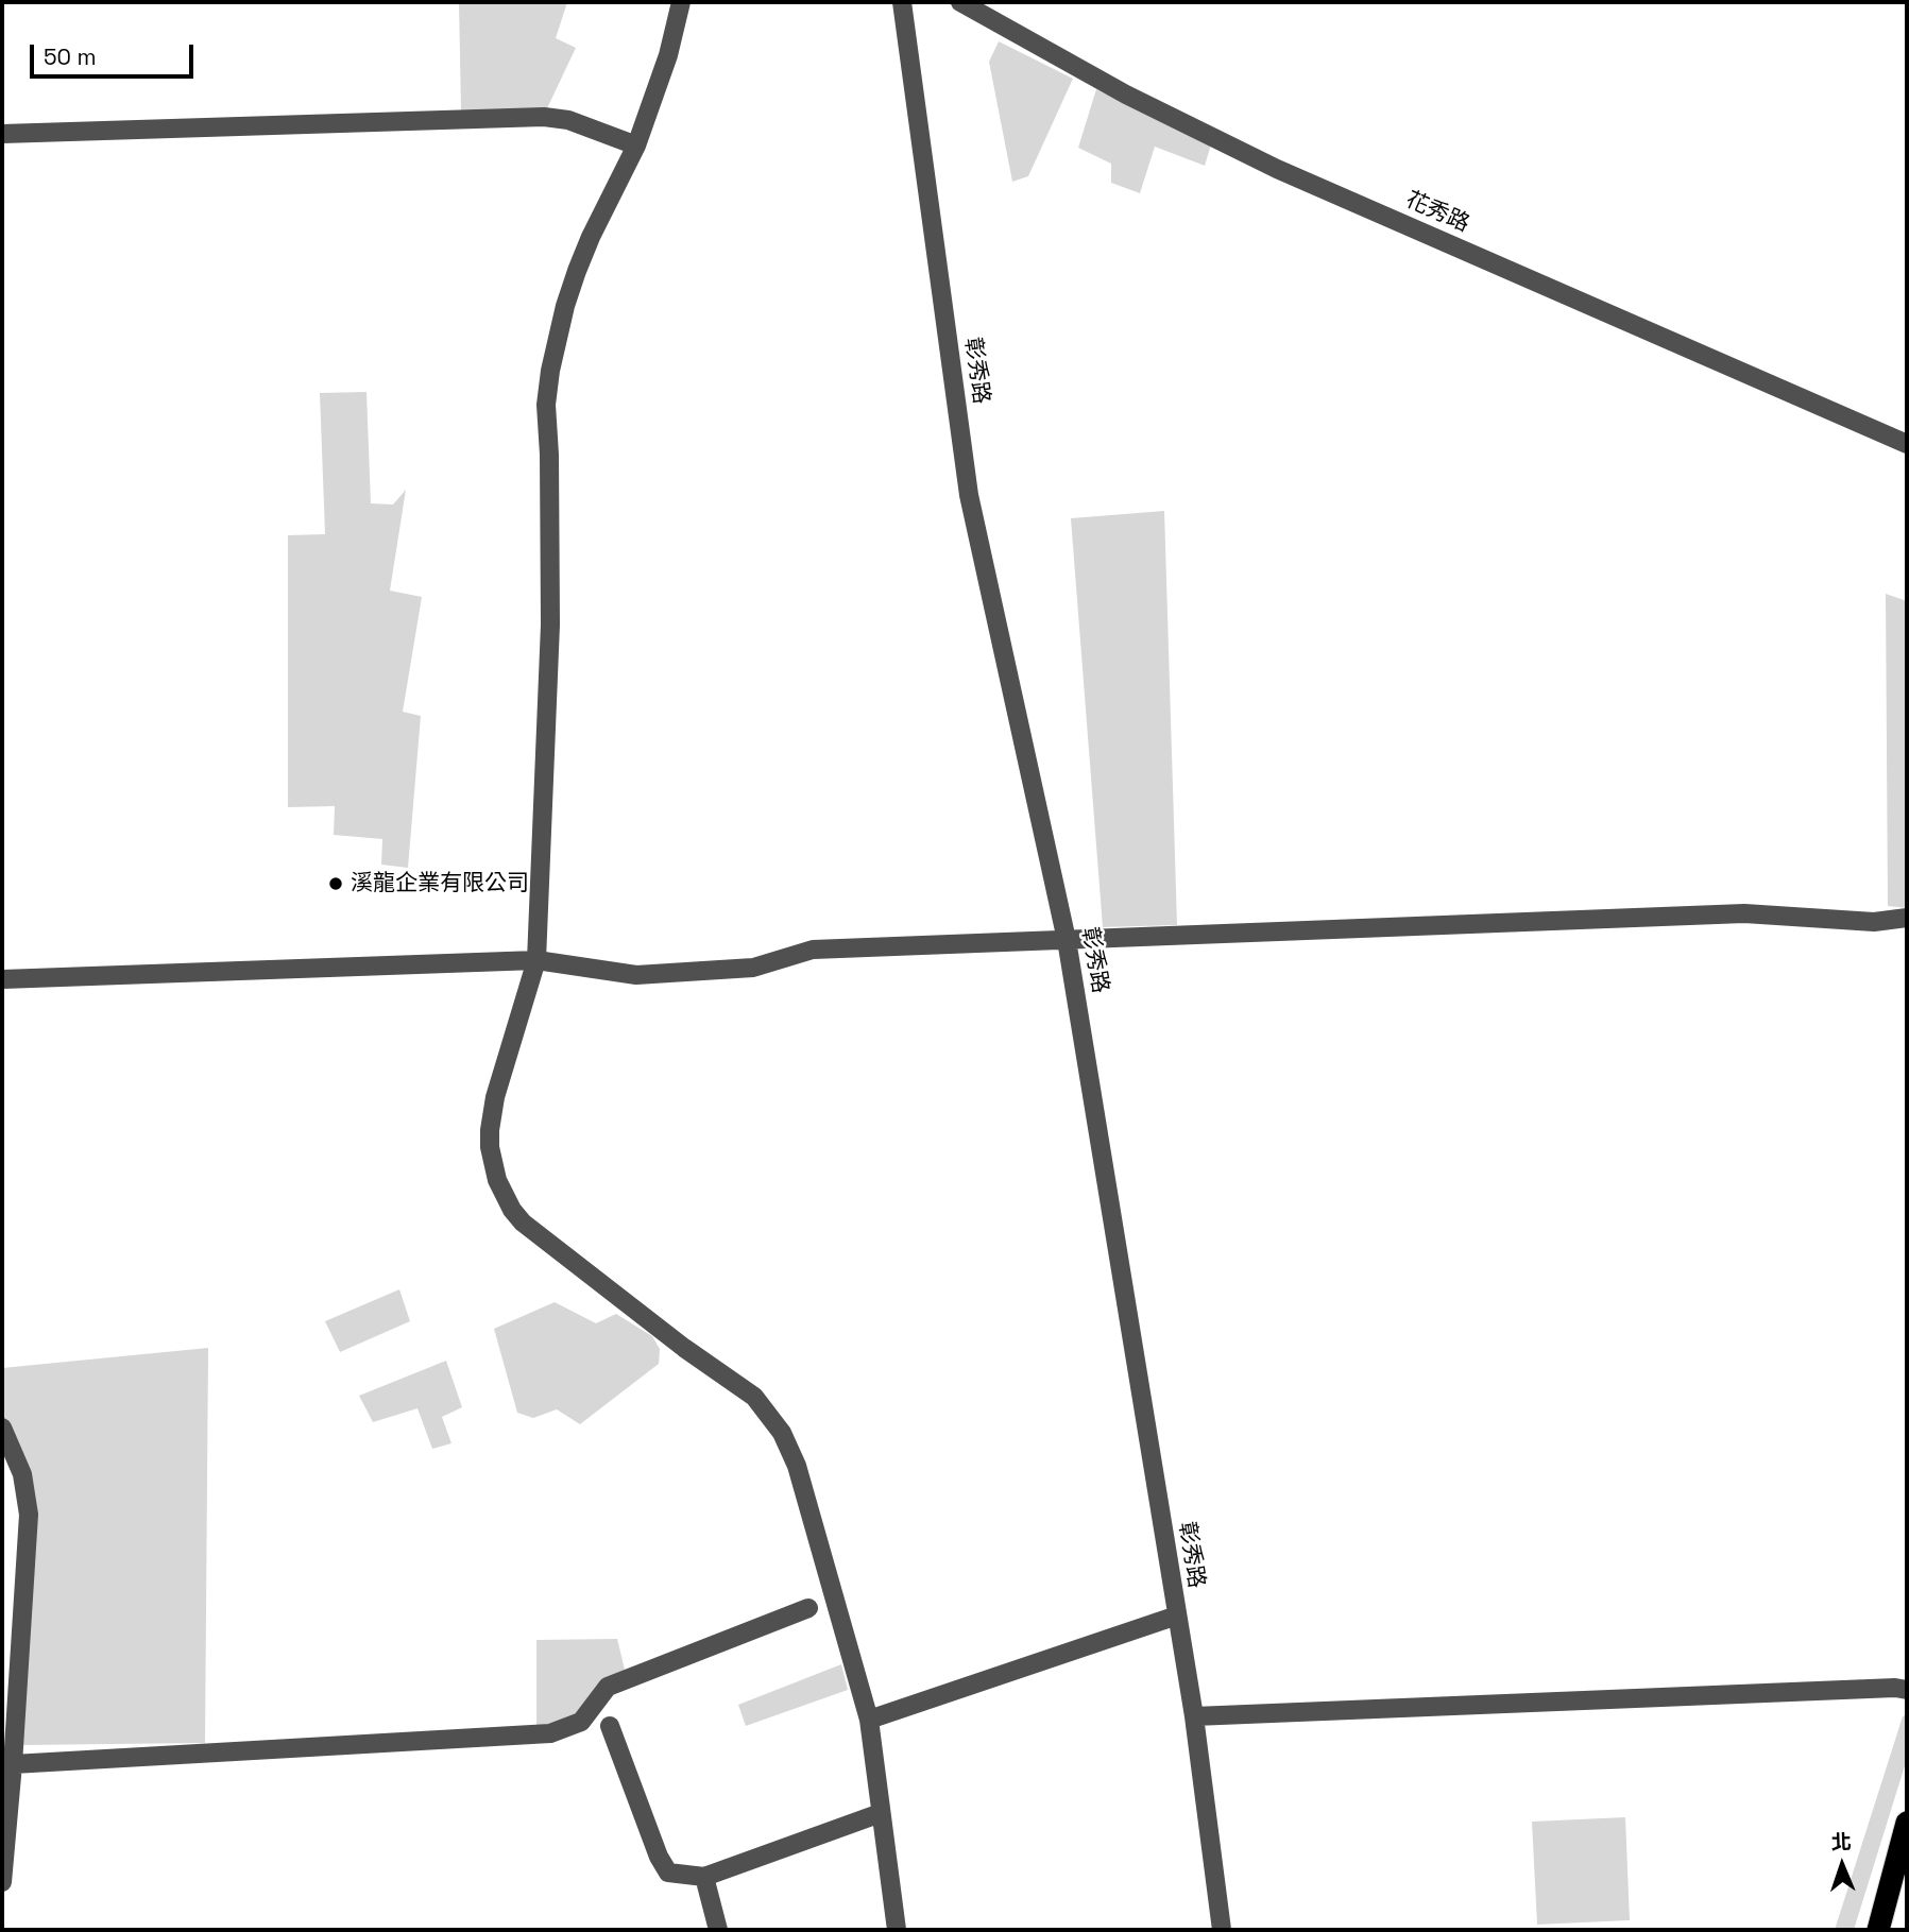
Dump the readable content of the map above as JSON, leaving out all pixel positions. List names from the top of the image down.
{
  "streets": {
    "street": ["花秀路", "彰秀路"]
  },
  "places": ["溪龍企業有限公司"],
  "scale_bar": "50 m",
  "north": "top"
}
